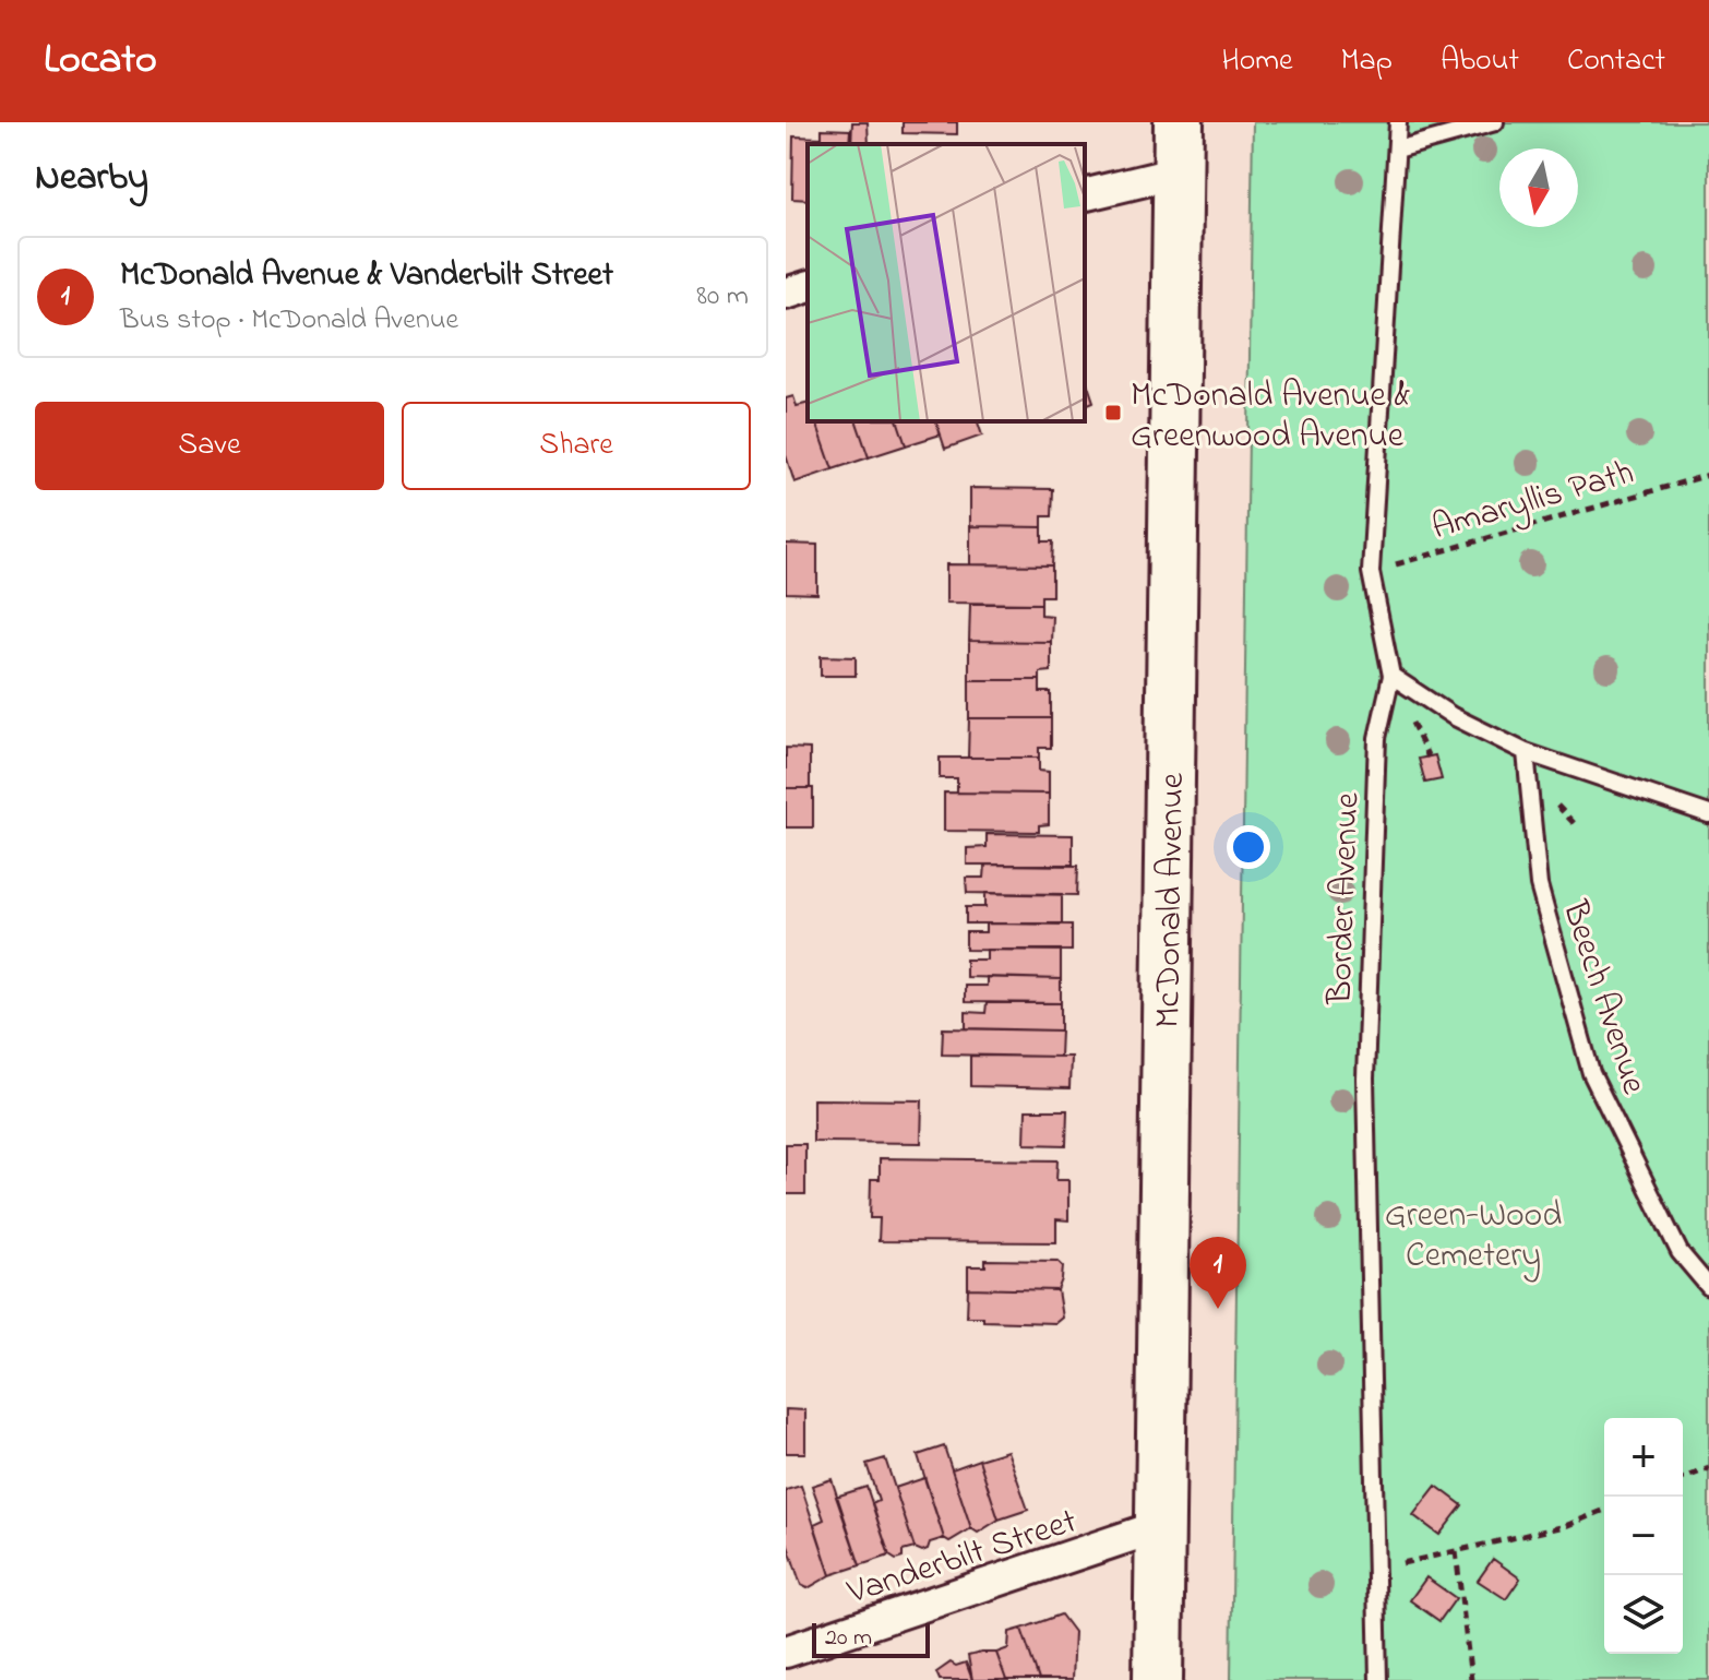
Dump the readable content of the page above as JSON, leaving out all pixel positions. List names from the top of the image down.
{
  "streets": {
    "main road": ["McDonald Avenue"],
    "street": ["Vanderbilt Street"],
    "lane": ["Border Avenue", "Beech Avenue"],
    "path": ["Amaryllis Path"]
  },
  "crossings": [
    ["Amaryllis Path", "Border Avenue"],
    ["McDonald Avenue", "Vanderbilt Street"]
  ],
  "parks": ["Green-Wood Cemetery"],
  "places": {
    "transit": ["McDonald Avenue & Greenwood Avenue"]
  },
  "scale_bar": "20 m",
  "north": "bottom",
  "page": {
    "header": "Locato",
    "nav": [
      "Home",
      "Map",
      "About",
      "Contact"
    ],
    "heading": "Nearby",
    "list": [
      {
        "mark": "1",
        "name": "McDonald Avenue & Vanderbilt Street",
        "note": "Bus stop · McDonald Avenue",
        "value": "80 m"
      }
    ],
    "buttons": ["Save", "Share"],
    "pins": "1",
    "map_buttons": ["+", "−"],
    "scale": "20 m"
  }
}
